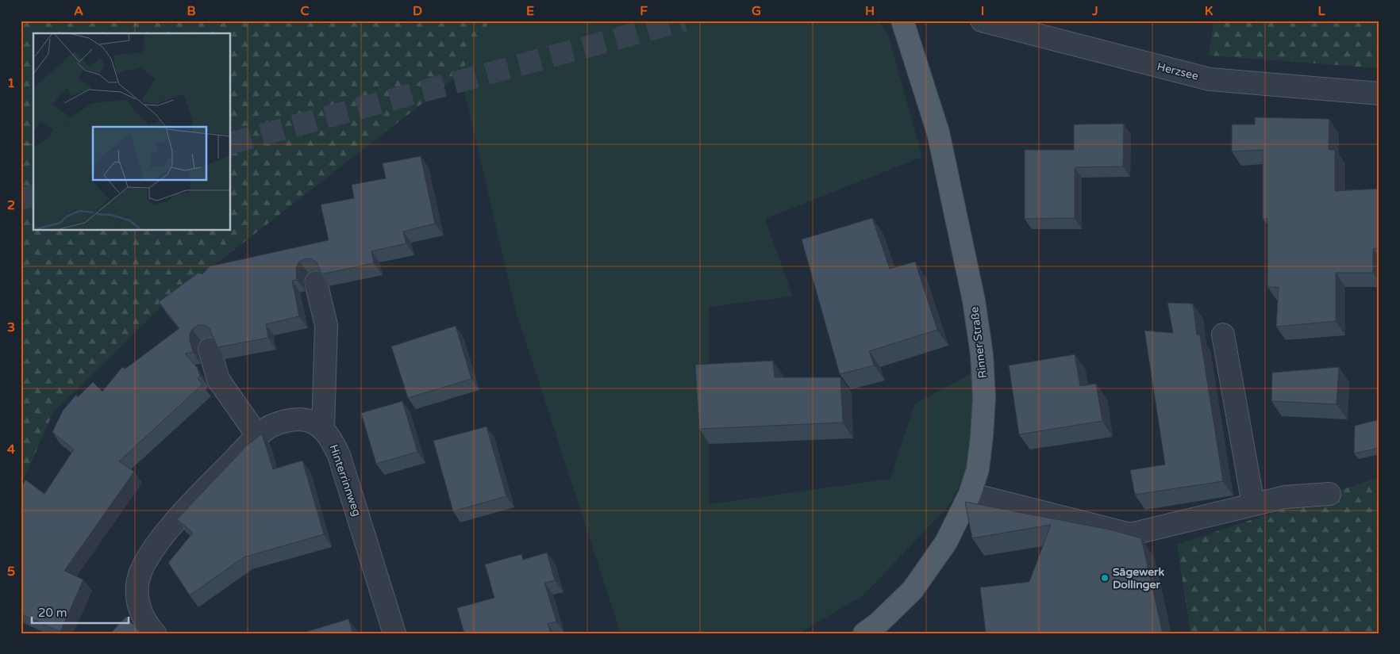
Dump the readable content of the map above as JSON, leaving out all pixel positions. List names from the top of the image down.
{
  "streets": {
    "main road": ["Rinner Straße"],
    "street": ["Herzsee", "Hinterrinnweg"]
  },
  "places": ["Sägewerk Dollinger"],
  "scale_bar": "20 m",
  "grid": {
    "columns": [
      "A",
      "B",
      "C",
      "D",
      "E",
      "F",
      "G",
      "H",
      "I",
      "J",
      "K",
      "L"
    ],
    "rows": [
      "1",
      "2",
      "3",
      "4",
      "5"
    ]
  }
}
